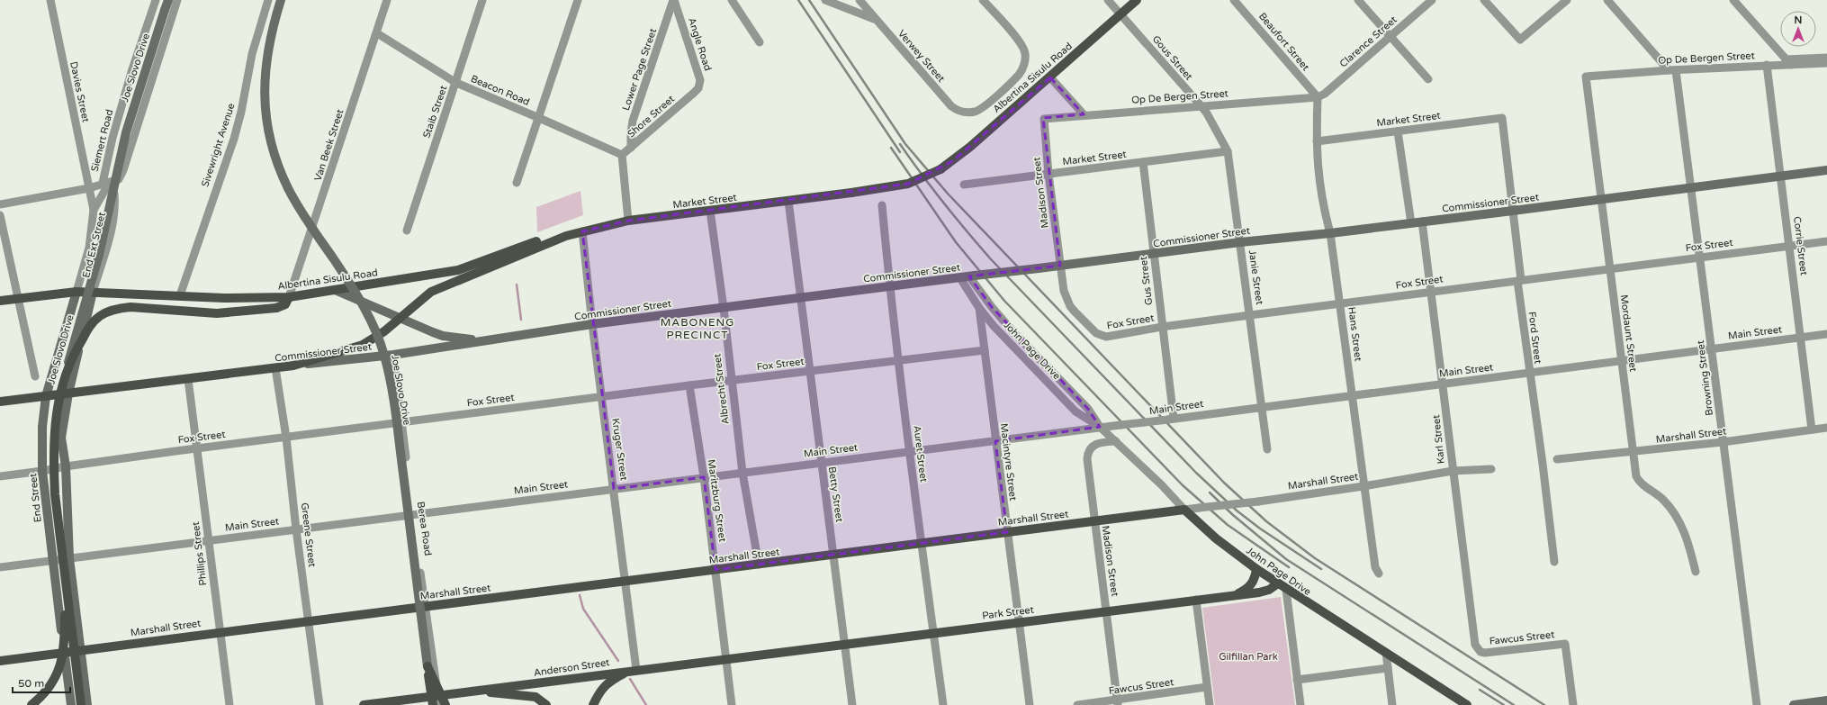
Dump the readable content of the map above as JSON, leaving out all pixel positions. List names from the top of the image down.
{
  "streets": {
    "main road": [
      "Joe Slovo Drive",
      "Albertina Sisulu Road",
      "Market Street",
      "Commissioner Street",
      "John Page Drive",
      "Marshall Street",
      "End Street",
      "Park Street",
      "Anderson Street"
    ],
    "street": [
      "Beaufort Street",
      "Clarence Street",
      "Angle Road",
      "Verwey Street",
      "Gous Street",
      "Op De Bergen Street",
      "Lower Page Street",
      "Beacon Road",
      "Davies Street",
      "Staib Street",
      "Shore Street",
      "Siemert Road",
      "Sivewright Avenue",
      "Van Beek Street",
      "Madison Street",
      "End Ext Street",
      "Fox Street",
      "Corrie Street",
      "Janie Street",
      "Gus Street",
      "Main Street",
      "Mordaunt Street",
      "Hans Street",
      "Ford Street",
      "Browning Street",
      "Albrecht Street",
      "Karl Street",
      "Kruger Street",
      "Auret Street",
      "Macintyre Street",
      "Betty Street",
      "Maritzburg Street",
      "Berea Road",
      "Greene Street",
      "Phillips Street",
      "Fawcus Street"
    ]
  },
  "crossings": [
    ["Beaufort Street", "Clarence Street"],
    ["Beaufort Street", "Op De Bergen Street"],
    ["Beaufort Street", "Hans Street"],
    ["Clarence Street", "Op De Bergen Street"],
    ["Clarence Street", "Hans Street"],
    ["Angle Road", "Lower Page Street"],
    ["Angle Road", "Shore Street"],
    ["Gous Street", "Op De Bergen Street"],
    ["Gous Street", "Albertina Sisulu Road"],
    ["Gous Street", "Market Street"],
    ["Gous Street", "Janie Street"],
    ["Op De Bergen Street", "Madison Street"],
    ["Op De Bergen Street", "Corrie Street"],
    ["Op De Bergen Street", "Mordaunt Street"],
    ["Op De Bergen Street", "Hans Street"],
    ["Op De Bergen Street", "Browning Street"],
    ["Lower Page Street", "Shore Street"],
    ["Albertina Sisulu Road", "Market Street"],
    ["Albertina Sisulu Road", "Sivewright Avenue"],
    ["Albertina Sisulu Road", "Van Beek Street"],
    ["Albertina Sisulu Road", "End Ext Street"],
    ["Albertina Sisulu Road", "End Street"],
    ["Beacon Road", "Staib Street"],
    ["Beacon Road", "Shore Street"],
    ["Beacon Road", "Van Beek Street"],
    ["Davies Street", "Siemert Road"],
    ["Market Street", "Madison Street"],
    ["Market Street", "Janie Street"],
    ["Market Street", "Gus Street"],
    ["Market Street", "Hans Street"],
    ["Market Street", "Ford Street"],
    ["Market Street", "Albrecht Street"],
    ["Market Street", "Kruger Street"],
    ["Market Street", "Betty Street"],
    ["Siemert Road", "End Ext Street"],
    ["Madison Street", "Commissioner Street"],
    ["Madison Street", "Fox Street"],
    ["Madison Street", "John Page Drive"],
    ["Madison Street", "Marshall Street"],
    ["Madison Street", "Park Street"],
    ["Madison Street", "Fawcus Street"],
    ["Commissioner Street", "Fox Street"],
    ["Commissioner Street", "Corrie Street"],
    ["Commissioner Street", "Janie Street"],
    ["Commissioner Street", "Gus Street"],
    ["Commissioner Street", "Mordaunt Street"],
    ["Commissioner Street", "Hans Street"],
    ["Commissioner Street", "Ford Street"],
    ["Commissioner Street", "John Page Drive"],
    ["Commissioner Street", "Browning Street"],
    ["Commissioner Street", "Albrecht Street"],
    ["Commissioner Street", "Karl Street"],
    ["Commissioner Street", "Kruger Street"],
    ["Commissioner Street", "Auret Street"],
    ["Commissioner Street", "Betty Street"],
    ["Commissioner Street", "End Street"],
    ["Commissioner Street", "Berea Road"],
    ["Commissioner Street", "Greene Street"],
    ["Commissioner Street", "Phillips Street"],
    ["Fox Street", "Corrie Street"],
    ["Fox Street", "Janie Street"],
    ["Fox Street", "Gus Street"],
    ["Fox Street", "Mordaunt Street"],
    ["Fox Street", "Hans Street"],
    ["Fox Street", "Ford Street"],
    ["Fox Street", "Browning Street"],
    ["Fox Street", "Albrecht Street"],
    ["Fox Street", "Karl Street"],
    ["Fox Street", "Kruger Street"],
    ["Fox Street", "Auret Street"],
    ["Fox Street", "Macintyre Street"],
    ["Fox Street", "Betty Street"],
    ["Fox Street", "End Street"],
    ["Fox Street", "Maritzburg Street"],
    ["Fox Street", "Berea Road"],
    ["Fox Street", "Greene Street"],
    ["Fox Street", "Phillips Street"],
    ["Corrie Street", "Main Street"],
    ["Corrie Street", "Marshall Street"],
    ["Janie Street", "Main Street"],
    ["Gus Street", "Main Street"],
    ["Main Street", "Mordaunt Street"],
    ["Main Street", "Hans Street"],
    ["Main Street", "Ford Street"],
    ["Main Street", "John Page Drive"],
    ["Main Street", "Browning Street"],
    ["Main Street", "Albrecht Street"],
    ["Main Street", "Karl Street"],
    ["Main Street", "Kruger Street"],
    ["Main Street", "Auret Street"],
    ["Main Street", "Macintyre Street"],
    ["Main Street", "Betty Street"],
    ["Main Street", "End Street"],
    ["Main Street", "Maritzburg Street"],
    ["Main Street", "Berea Road"],
    ["Main Street", "Greene Street"],
    ["Main Street", "Phillips Street"],
    ["Mordaunt Street", "Marshall Street"],
    ["Hans Street", "Marshall Street"],
    ["John Page Drive", "Marshall Street"],
    ["John Page Drive", "Macintyre Street"],
    ["John Page Drive", "Park Street"],
    ["Browning Street", "Marshall Street"],
    ["Albrecht Street", "Marshall Street"],
    ["Marshall Street", "Karl Street"],
    ["Marshall Street", "Kruger Street"],
    ["Marshall Street", "Auret Street"],
    ["Marshall Street", "Macintyre Street"],
    ["Marshall Street", "Betty Street"],
    ["Marshall Street", "End Street"],
    ["Marshall Street", "Maritzburg Street"],
    ["Marshall Street", "Berea Road"],
    ["Marshall Street", "Greene Street"],
    ["Marshall Street", "Phillips Street"],
    ["Karl Street", "Fawcus Street"],
    ["Kruger Street", "Anderson Street"],
    ["Auret Street", "Park Street"],
    ["Macintyre Street", "Park Street"],
    ["Betty Street", "Park Street"],
    ["Maritzburg Street", "Anderson Street"],
    ["Berea Road", "Anderson Street"],
    ["Park Street", "Anderson Street"]
  ],
  "districts": ["MABONENG PRECINCT"],
  "parks": ["Gilfillan Park"],
  "scale_bar": "50 m",
  "north": "top"
}
